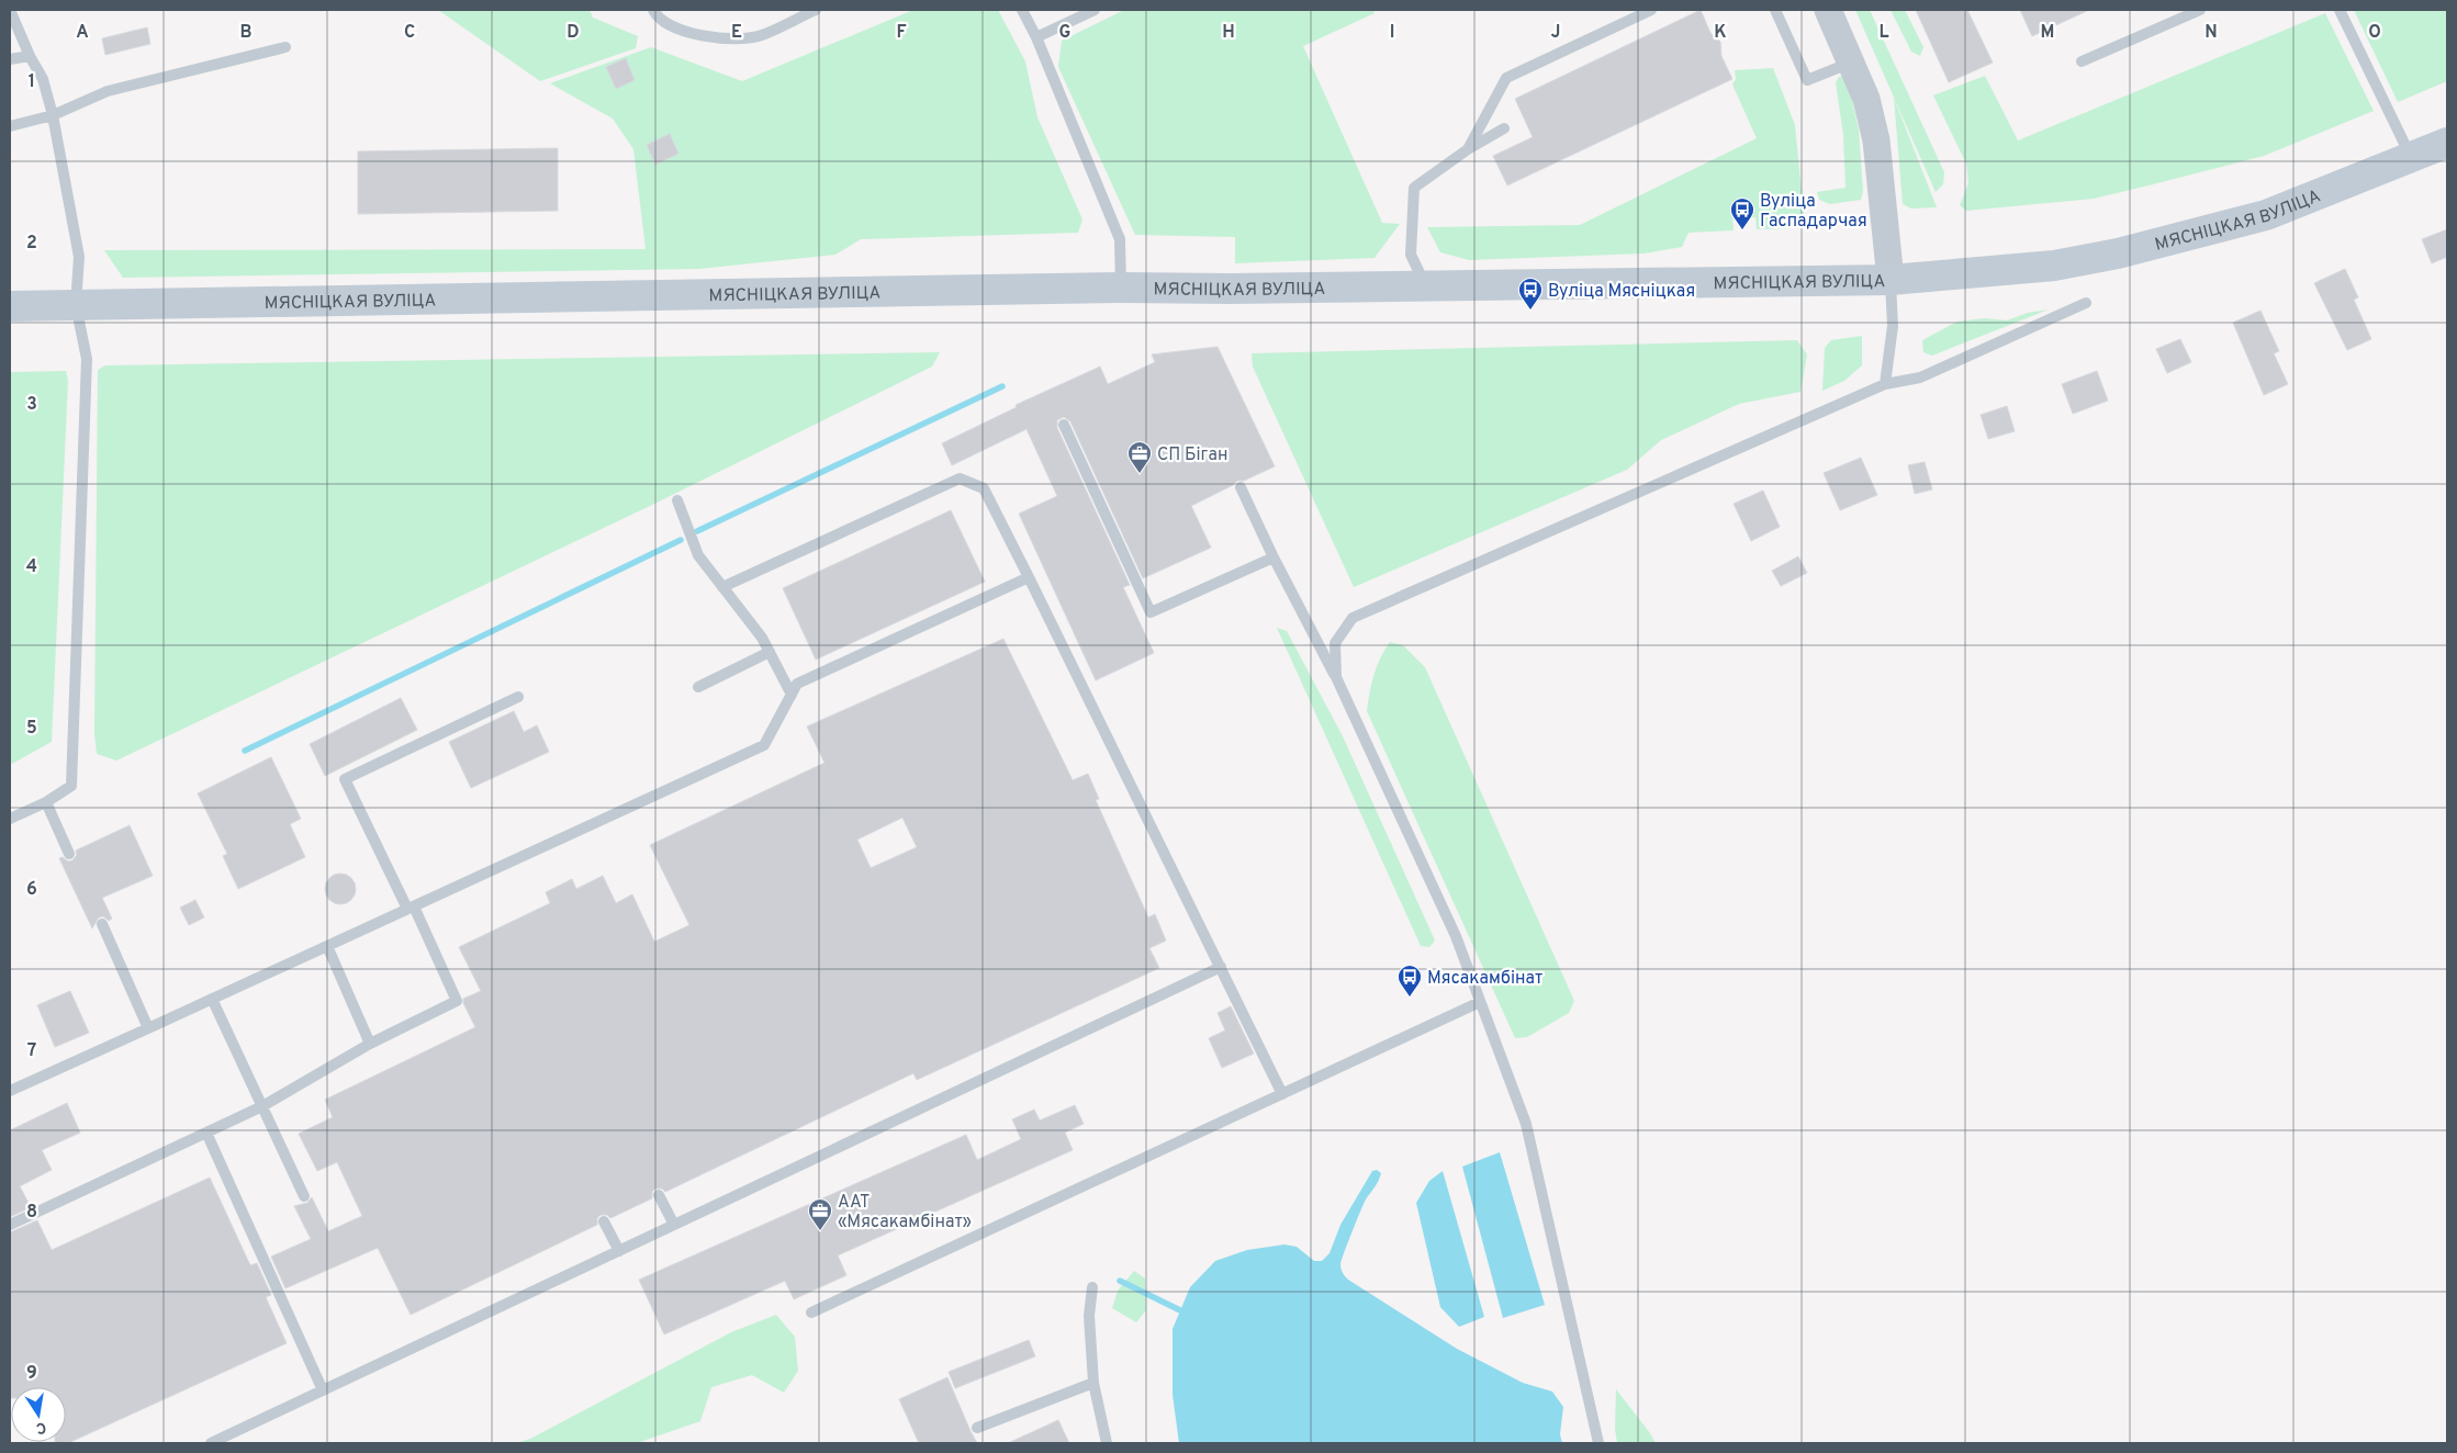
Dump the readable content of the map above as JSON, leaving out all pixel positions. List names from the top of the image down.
{
  "streets": {
    "main road": ["МЯСНІЦКАЯ ВУЛІЦА"]
  },
  "places": {
    "bus stop": ["Вуліца Гаспадарчая", "Вуліца Мясніцкая", "Мясакамбінат"],
    "office": ["СП Біган", "ААТ «Мясакамбінат»"]
  },
  "north": "bottom",
  "grid": {
    "columns": [
      "A",
      "B",
      "C",
      "D",
      "E",
      "F",
      "G",
      "H",
      "I",
      "J",
      "K",
      "L",
      "M",
      "N",
      "O"
    ],
    "rows": [
      "1",
      "2",
      "3",
      "4",
      "5",
      "6",
      "7",
      "8",
      "9"
    ]
  }
}
